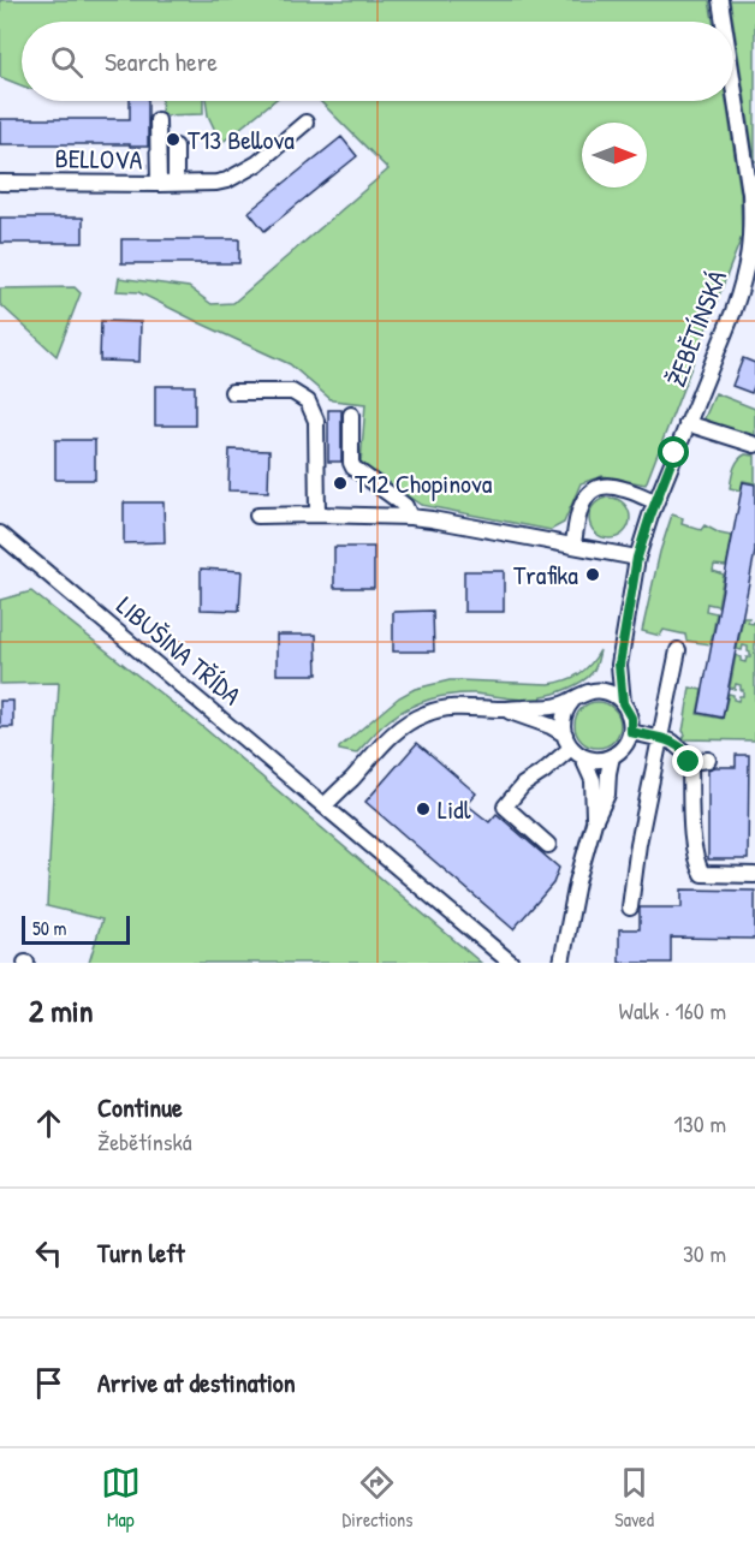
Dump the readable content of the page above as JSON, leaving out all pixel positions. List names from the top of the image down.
{
  "streets": {
    "street": ["BELLOVA", "ŽEBĚTÍNSKÁ", "LIBUŠINA TŘÍDA"]
  },
  "places": [
    "T13 Bellova",
    "T12 Chopinova",
    "Trafika",
    "Lidl"
  ],
  "scale_bar": "50 m",
  "north": "right",
  "page": {
    "search": "Search here",
    "scale": "50 m",
    "heading": ["2 min", "Walk · 160 m"],
    "list": [
      ["Continue", "Žebětínská", "130 m"],
      ["Turn left", "30 m"],
      "Arrive at destination"
    ],
    "nav": ["Map", "Directions", "Saved"]
  }
}
